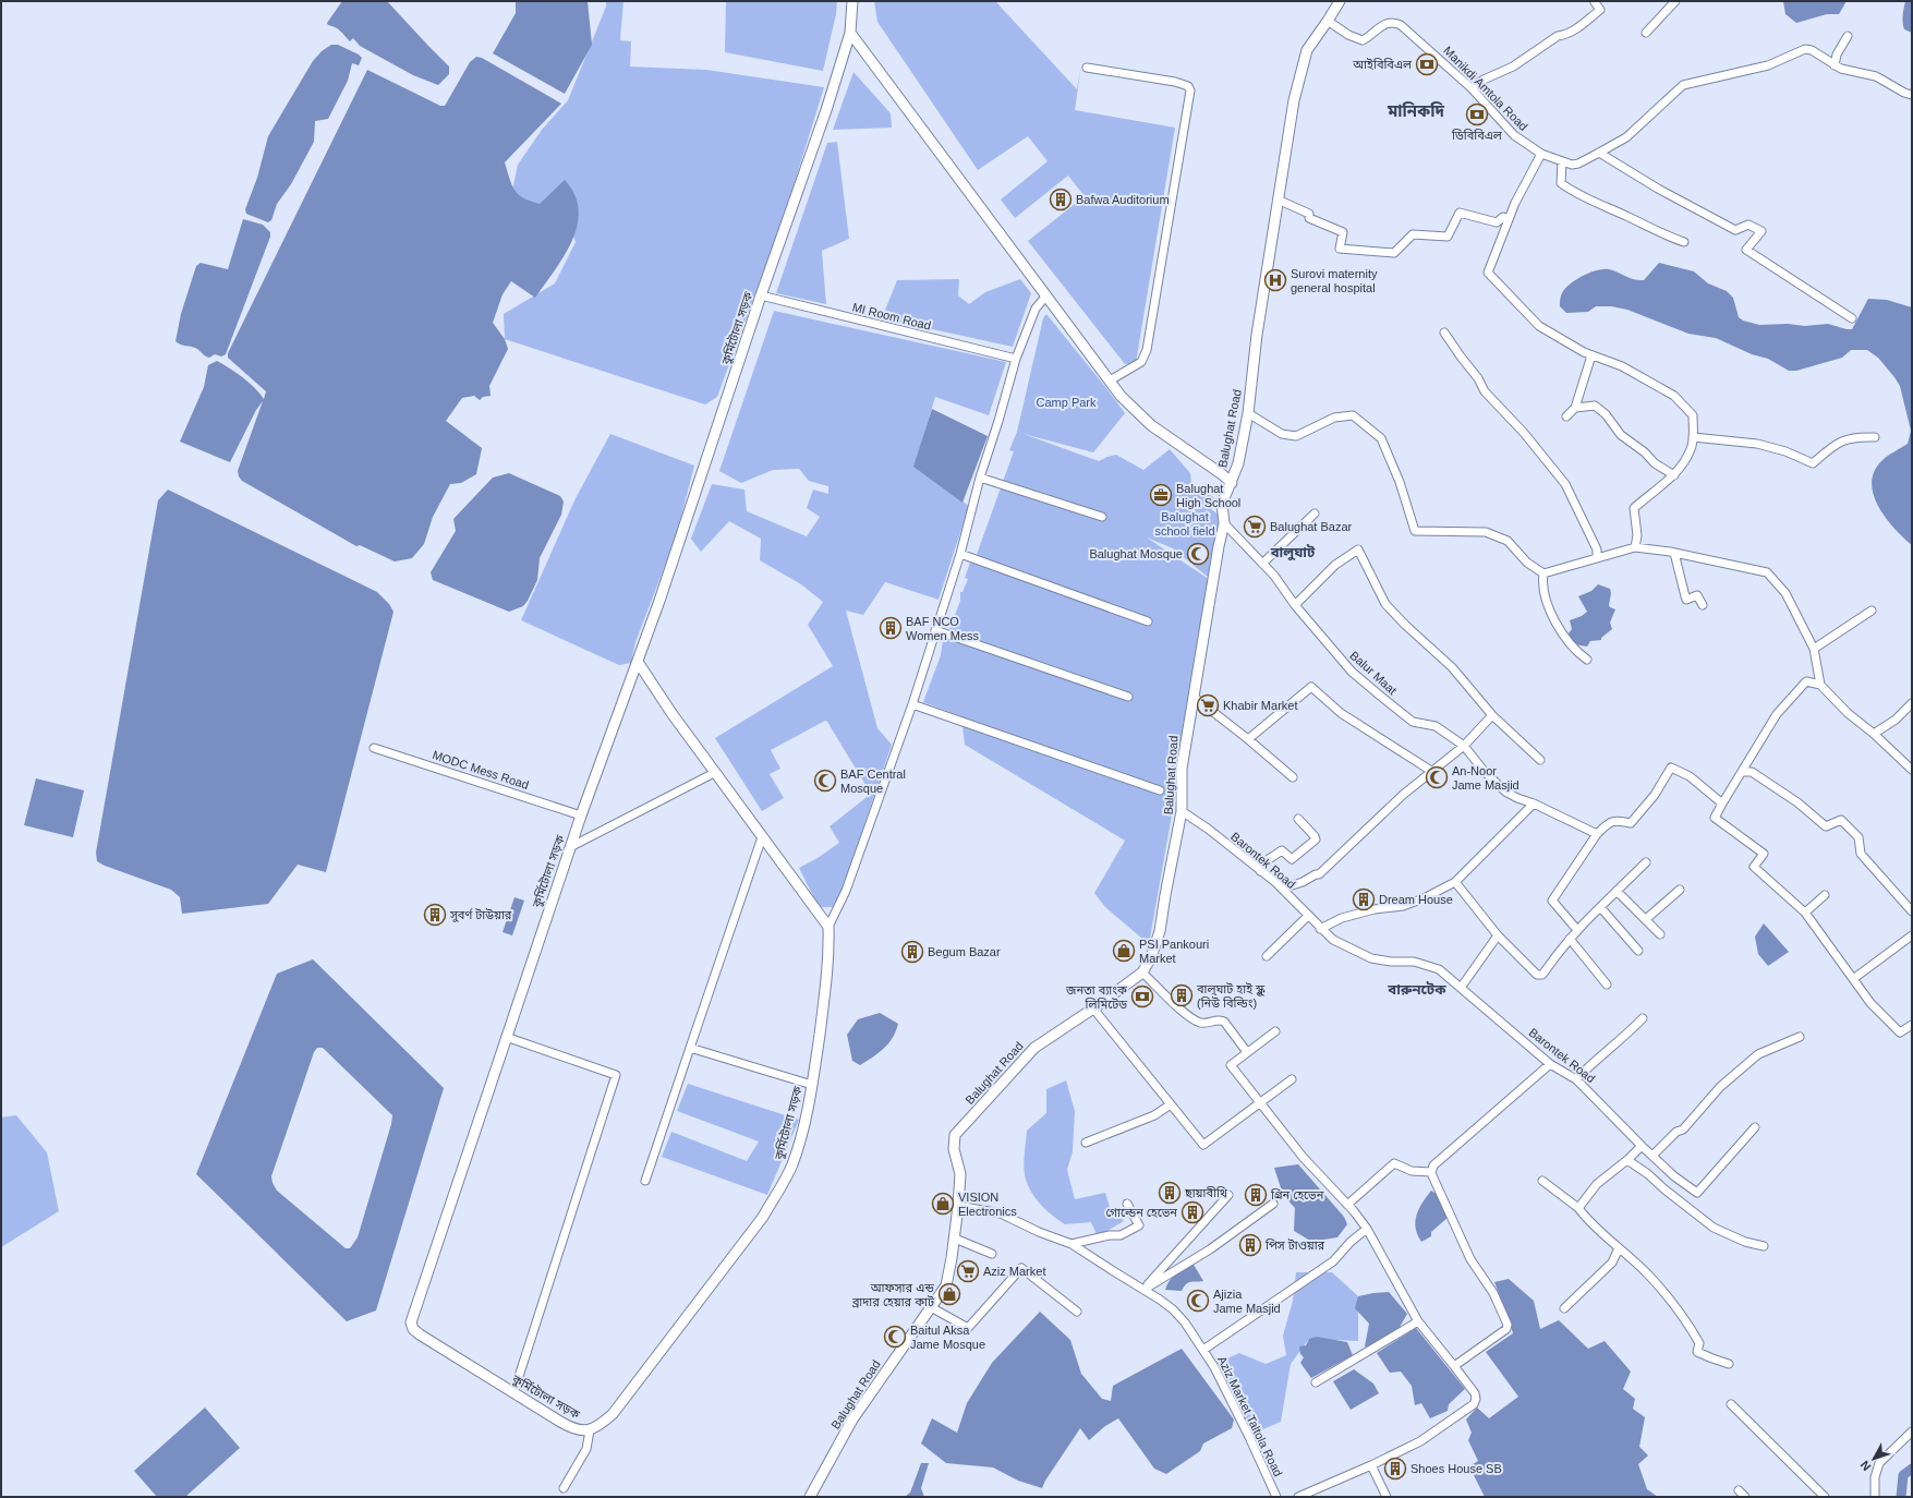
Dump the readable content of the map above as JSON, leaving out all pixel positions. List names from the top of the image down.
{
  "streets": {
    "street": [
      "Manikdi Amtola Road",
      "MI Room Road",
      "কুর্মিটোলা সড়ক",
      "Balughat Road",
      "Balur Maat",
      "MODC Mess Road",
      "Barontek Road",
      "Aziz Market Taltola Road"
    ]
  },
  "crossings": [
    ["Manikdi Amtola Road", "Balughat Road"],
    ["MI Room Road", "কুর্মিটোলা সড়ক"],
    ["কুর্মিটোলা সড়ক", "MODC Mess Road"],
    ["Balughat Road", "Balur Maat"],
    ["Balughat Road", "Barontek Road"],
    ["Balughat Road", "Aziz Market Taltola Road"]
  ],
  "districts": ["মানিকদি", "বালুঘাট", "বারুনটেক"],
  "parks": ["Camp Park", "Balughat school field"],
  "places": {
    "bank": ["আইবিবিএল", "ডিবিবিএল", "জনতা ব্যাংক লিমিটেড"],
    "building": [
      "Bafwa Auditorium",
      "BAF NCO Women Mess",
      "Dream House",
      "সুবর্ণ টাউয়ার",
      "Begum Bazar",
      "বালুঘাট হাই স্কুল (নিউ বিল্ডিং)",
      "ছায়াবীথি",
      "গ্রিন হেভেন",
      "গোল্ডেন হেভেন",
      "পিস টাওয়ার",
      "Shoes House SB"
    ],
    "hospital": ["Surovi maternity general hospital"],
    "office": ["Balughat High School"],
    "supermarket": ["Balughat Bazar", "Khabir Market", "Aziz Market"],
    "mosque": [
      "Balughat Mosque",
      "An-Noor Jame Masjid",
      "BAF Central Mosque",
      "Ajizia Jame Masjid",
      "Baitul Aksa Jame Mosque"
    ],
    "shop": ["PSI Pankouri Market", "VISION Electronics", "আফসার এন্ড ব্রাদার হেয়ার কাট"]
  },
  "north": "bottom left"
}
